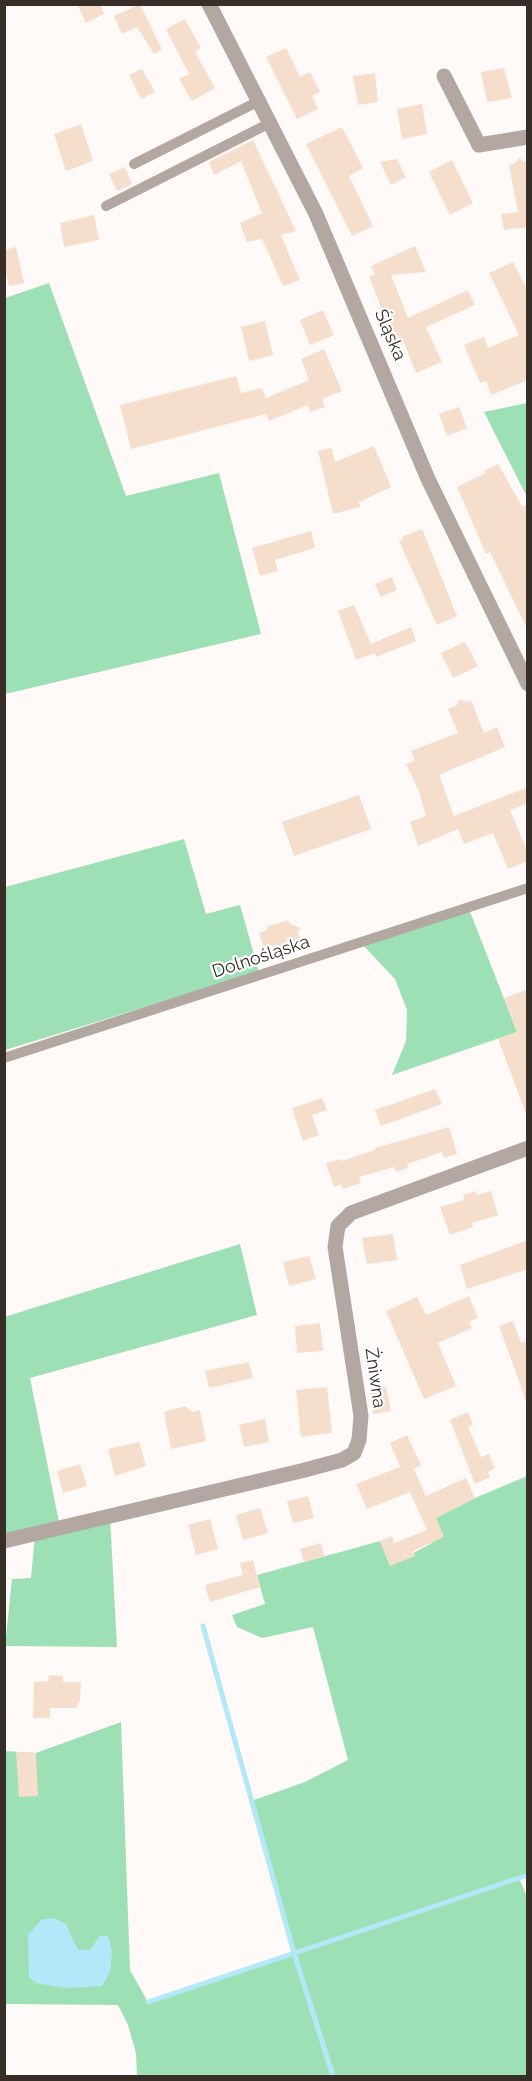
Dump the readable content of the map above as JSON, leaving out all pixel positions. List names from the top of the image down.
{
  "streets": {
    "street": ["Śląska", "Żniwna"],
    "lane": ["Dolnośląska"]
  }
}
